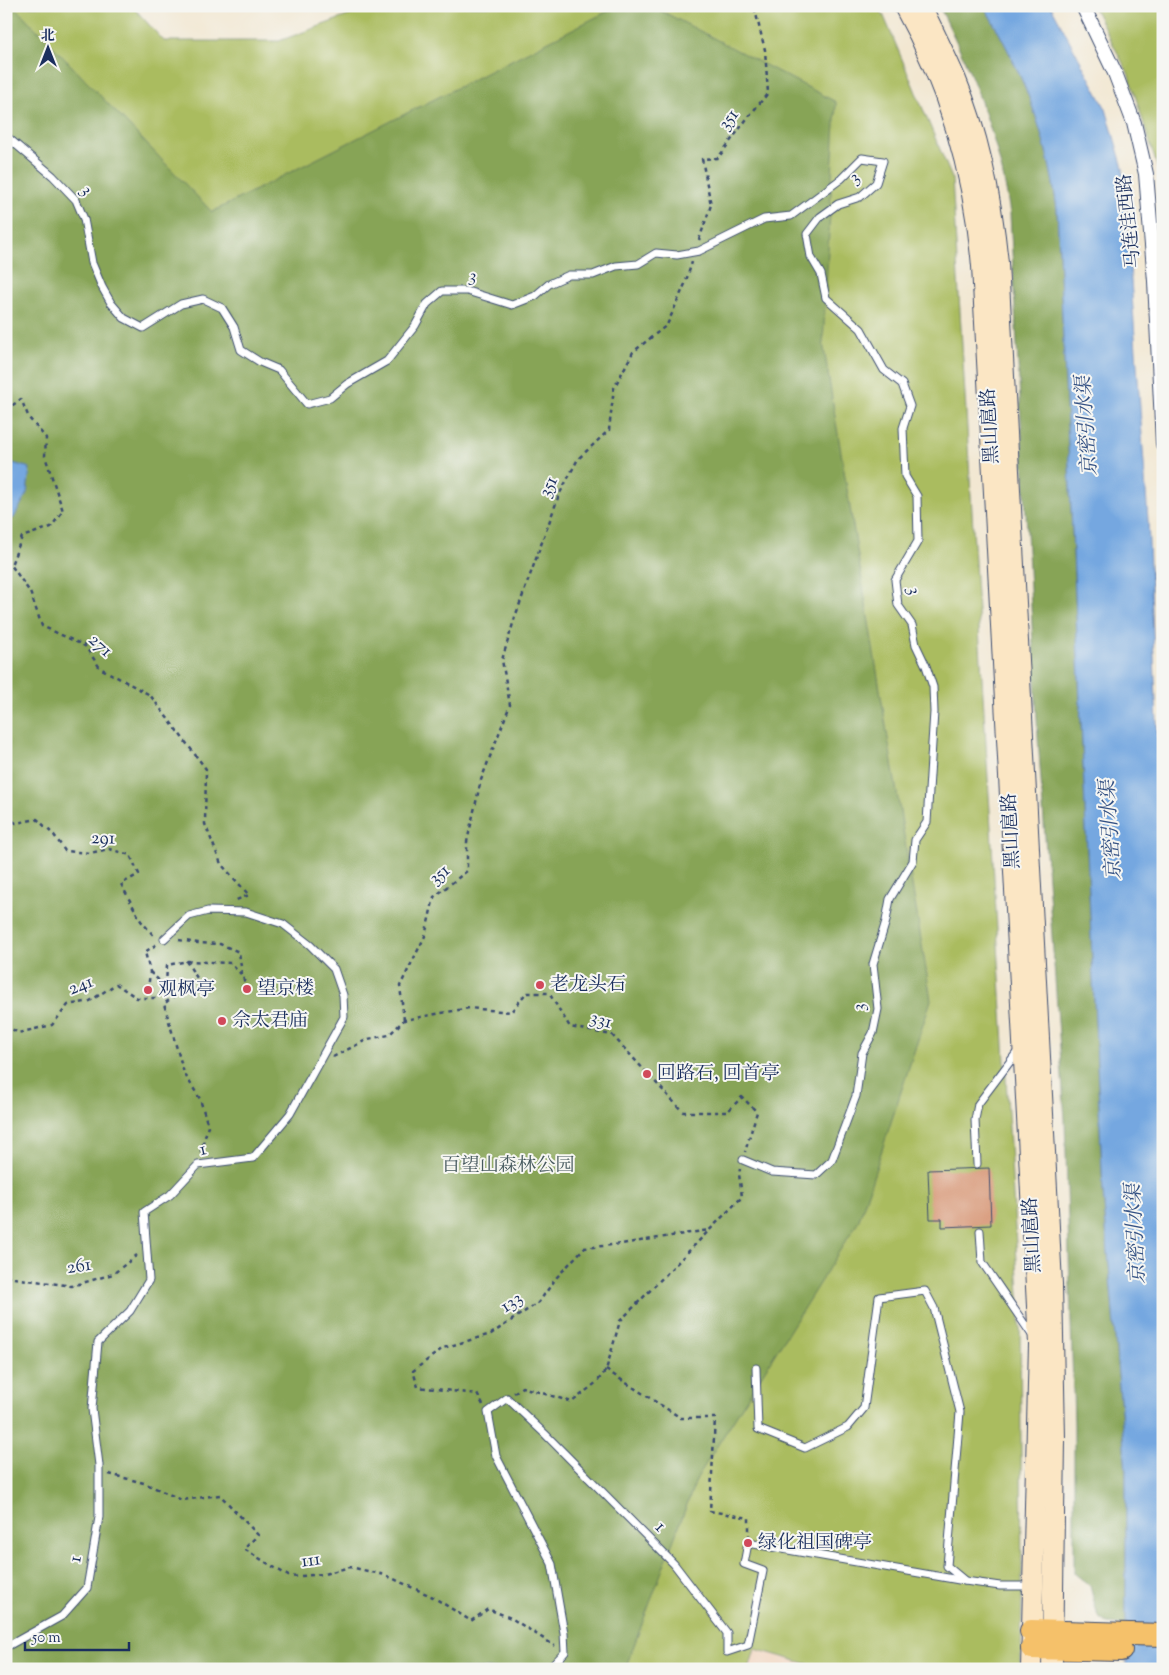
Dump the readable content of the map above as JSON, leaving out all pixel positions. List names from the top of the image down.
{
  "streets": {
    "main road": ["黑山扈路"],
    "street": ["马连洼西路"],
    "lane": ["3", "1"],
    "path": [
      "351",
      "271",
      "291",
      "241",
      "331",
      "261",
      "133",
      "111"
    ]
  },
  "crossings": [
    ["351", "3"],
    ["351", "331"],
    ["3", "331"],
    ["291", "1"],
    ["331", "1"],
    ["1", "261"],
    ["1", "111"]
  ],
  "water": ["京密引水渠"],
  "parks": ["百望山森林公园"],
  "places": [
    "老龙头石",
    "望京楼",
    "观枫亭",
    "佘太君庙",
    "回路石, 回首亭",
    "绿化祖国碑亭"
  ],
  "scale_bar": "50 m",
  "north": "top"
}
